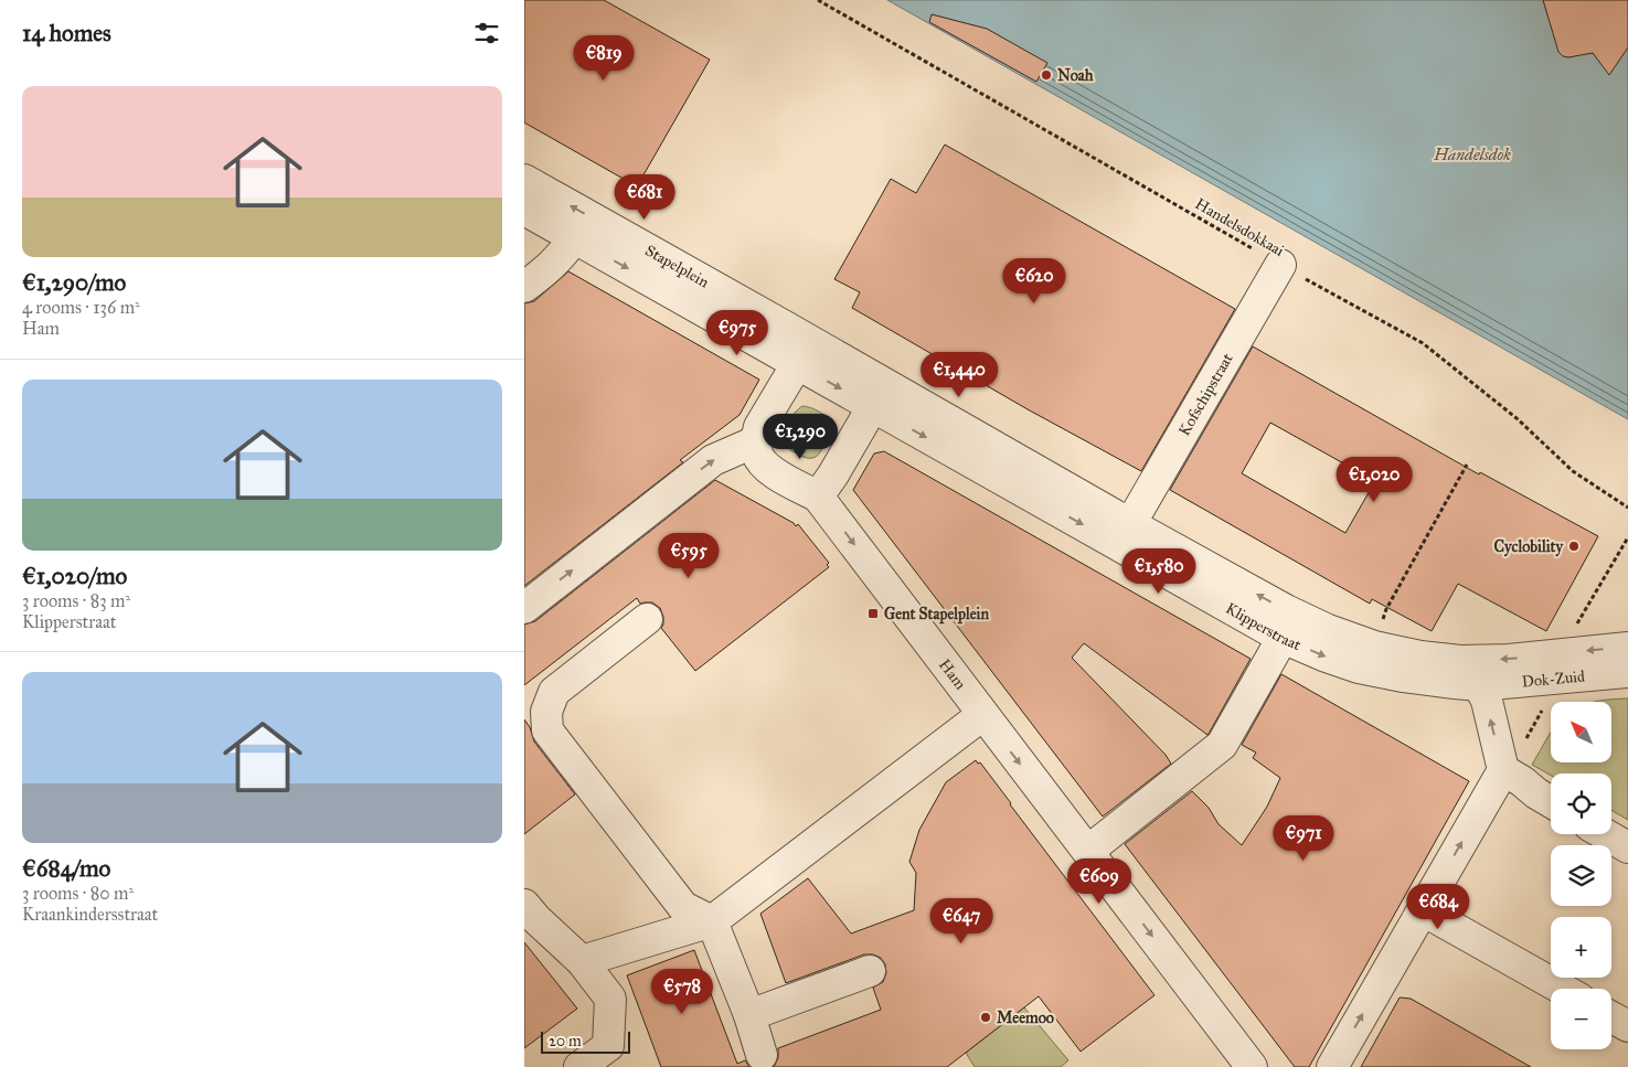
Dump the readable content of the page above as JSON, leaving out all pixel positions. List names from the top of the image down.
{
  "streets": {
    "street": [
      "Stapelplein",
      "Kofschipstraat",
      "Klipperstraat",
      "Ham",
      "Dok-Zuid"
    ],
    "path": ["Handelsdokkaai"]
  },
  "crossings": [
    ["Handelsdokkaai", "Kofschipstraat"],
    ["Stapelplein", "Klipperstraat"],
    ["Kofschipstraat", "Klipperstraat"],
    ["Klipperstraat", "Dok-Zuid"]
  ],
  "one_way": ["Ham"],
  "water": ["Handelsdok"],
  "places": {
    "other": ["Noah", "Cyclobility", "Meemoo"],
    "transit": ["Gent Stapelplein"]
  },
  "scale_bar": "20 m",
  "north": "top left",
  "page": {
    "heading": "14 homes",
    "price": [
      "€819",
      "€681",
      "€620",
      "€975",
      "€1,440",
      "€1,290",
      "€1,020",
      "€595",
      "€1,580",
      "€971",
      "€609",
      "€684",
      "€647",
      "€578"
    ],
    "list": [
      {
        "name": "€1,290/mo",
        "note": "4 rooms · 136 m² · Ham"
      },
      {
        "name": "€1,020/mo",
        "note": "3 rooms · 83 m² · Klipperstraat"
      },
      {
        "name": "€684/mo",
        "note": "3 rooms · 80 m² · Kraankindersstraat"
      }
    ],
    "map_buttons": ["+", "−"],
    "scale": "20 m"
  }
}
